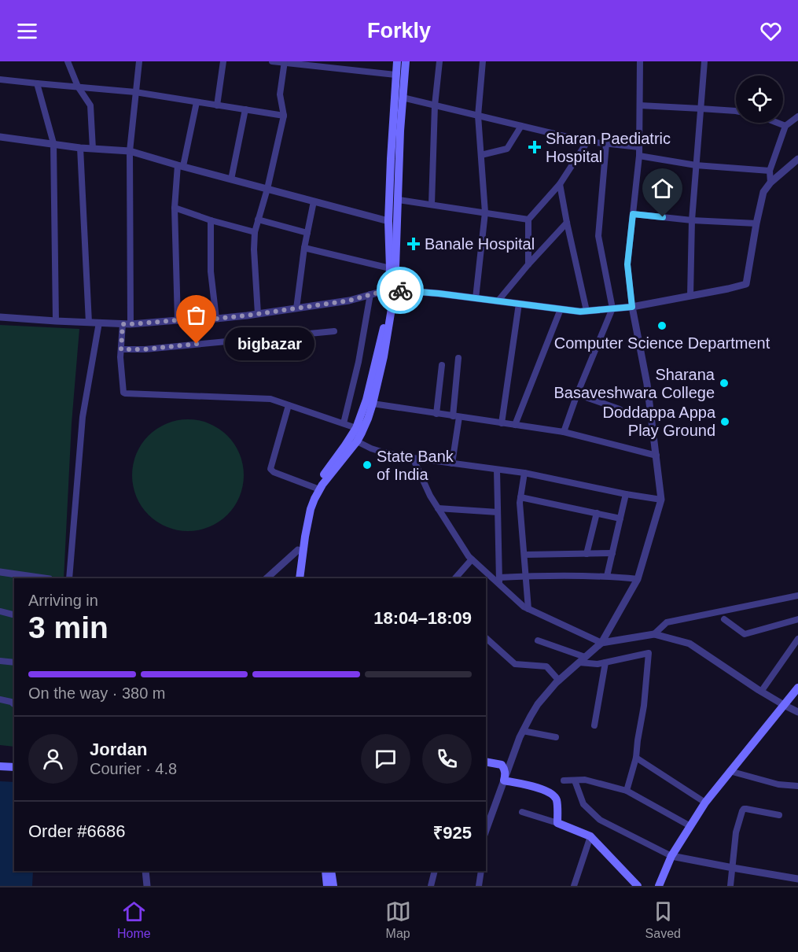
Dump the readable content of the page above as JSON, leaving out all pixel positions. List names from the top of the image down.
{
  "places": {
    "health": ["Sharan Paediatric Hospital", "Banale Hospital"],
    "other": [
      "Computer Science Department",
      "bigbazar",
      "Sharana Basaveshwara College",
      "Doddappa Appa Play Ground",
      "State Bank of India"
    ]
  },
  "page": {
    "header": "Forkly",
    "bubble": "bigbazar",
    "heading": ["3 min", "Arriving in", "18:04–18:09"],
    "panel": [
      "Jordan",
      "Courier · 4.8",
      "Order #6686",
      "₹925"
    ],
    "bar": "On the way · 380 m",
    "tabs": ["Home", "Map", "Saved"]
  }
}
